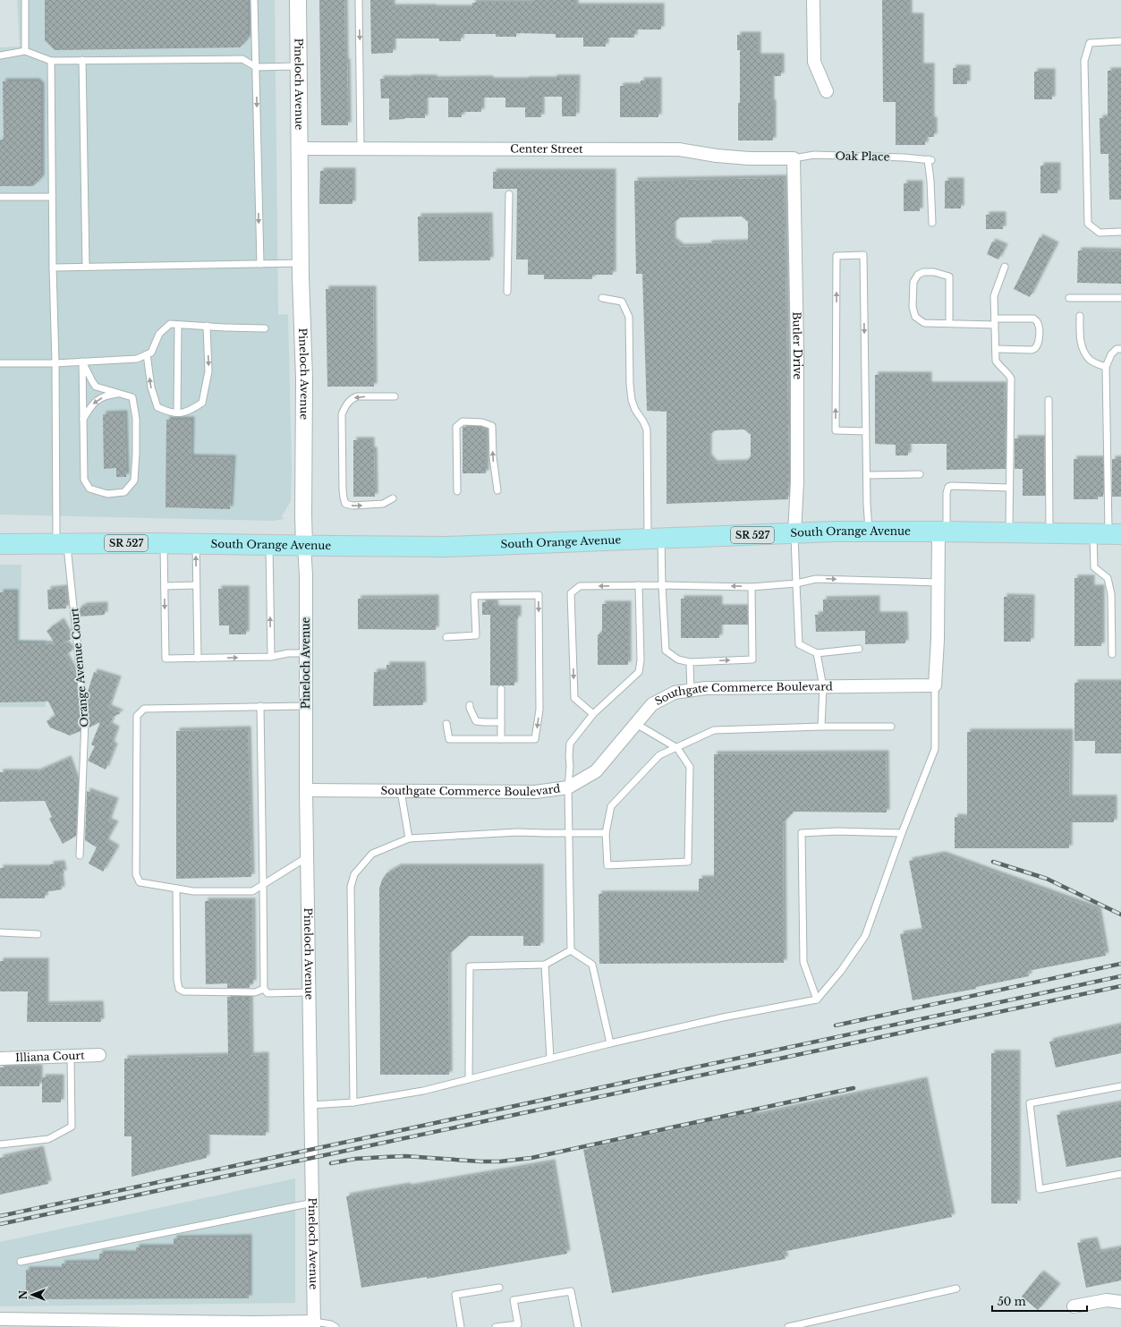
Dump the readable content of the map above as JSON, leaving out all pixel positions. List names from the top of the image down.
{
  "streets": {
    "main road": ["South Orange Avenue", "SR 527"],
    "street": [
      "Pineloch Avenue",
      "Center Street",
      "Butler Drive",
      "Southgate Commerce Boulevard",
      "Illiana Court"
    ],
    "lane": ["Oak Place", "Orange Avenue Court"]
  },
  "crossings": [
    ["Pineloch Avenue", "Center Street"],
    ["Pineloch Avenue", "South Orange Avenue"],
    ["Pineloch Avenue", "Southgate Commerce Boulevard"],
    ["Center Street", "Oak Place"],
    ["Center Street", "Butler Drive"],
    ["Oak Place", "Butler Drive"],
    ["Butler Drive", "South Orange Avenue"],
    ["South Orange Avenue", "Orange Avenue Court"]
  ],
  "scale_bar": "50 m",
  "north": "left"
}
